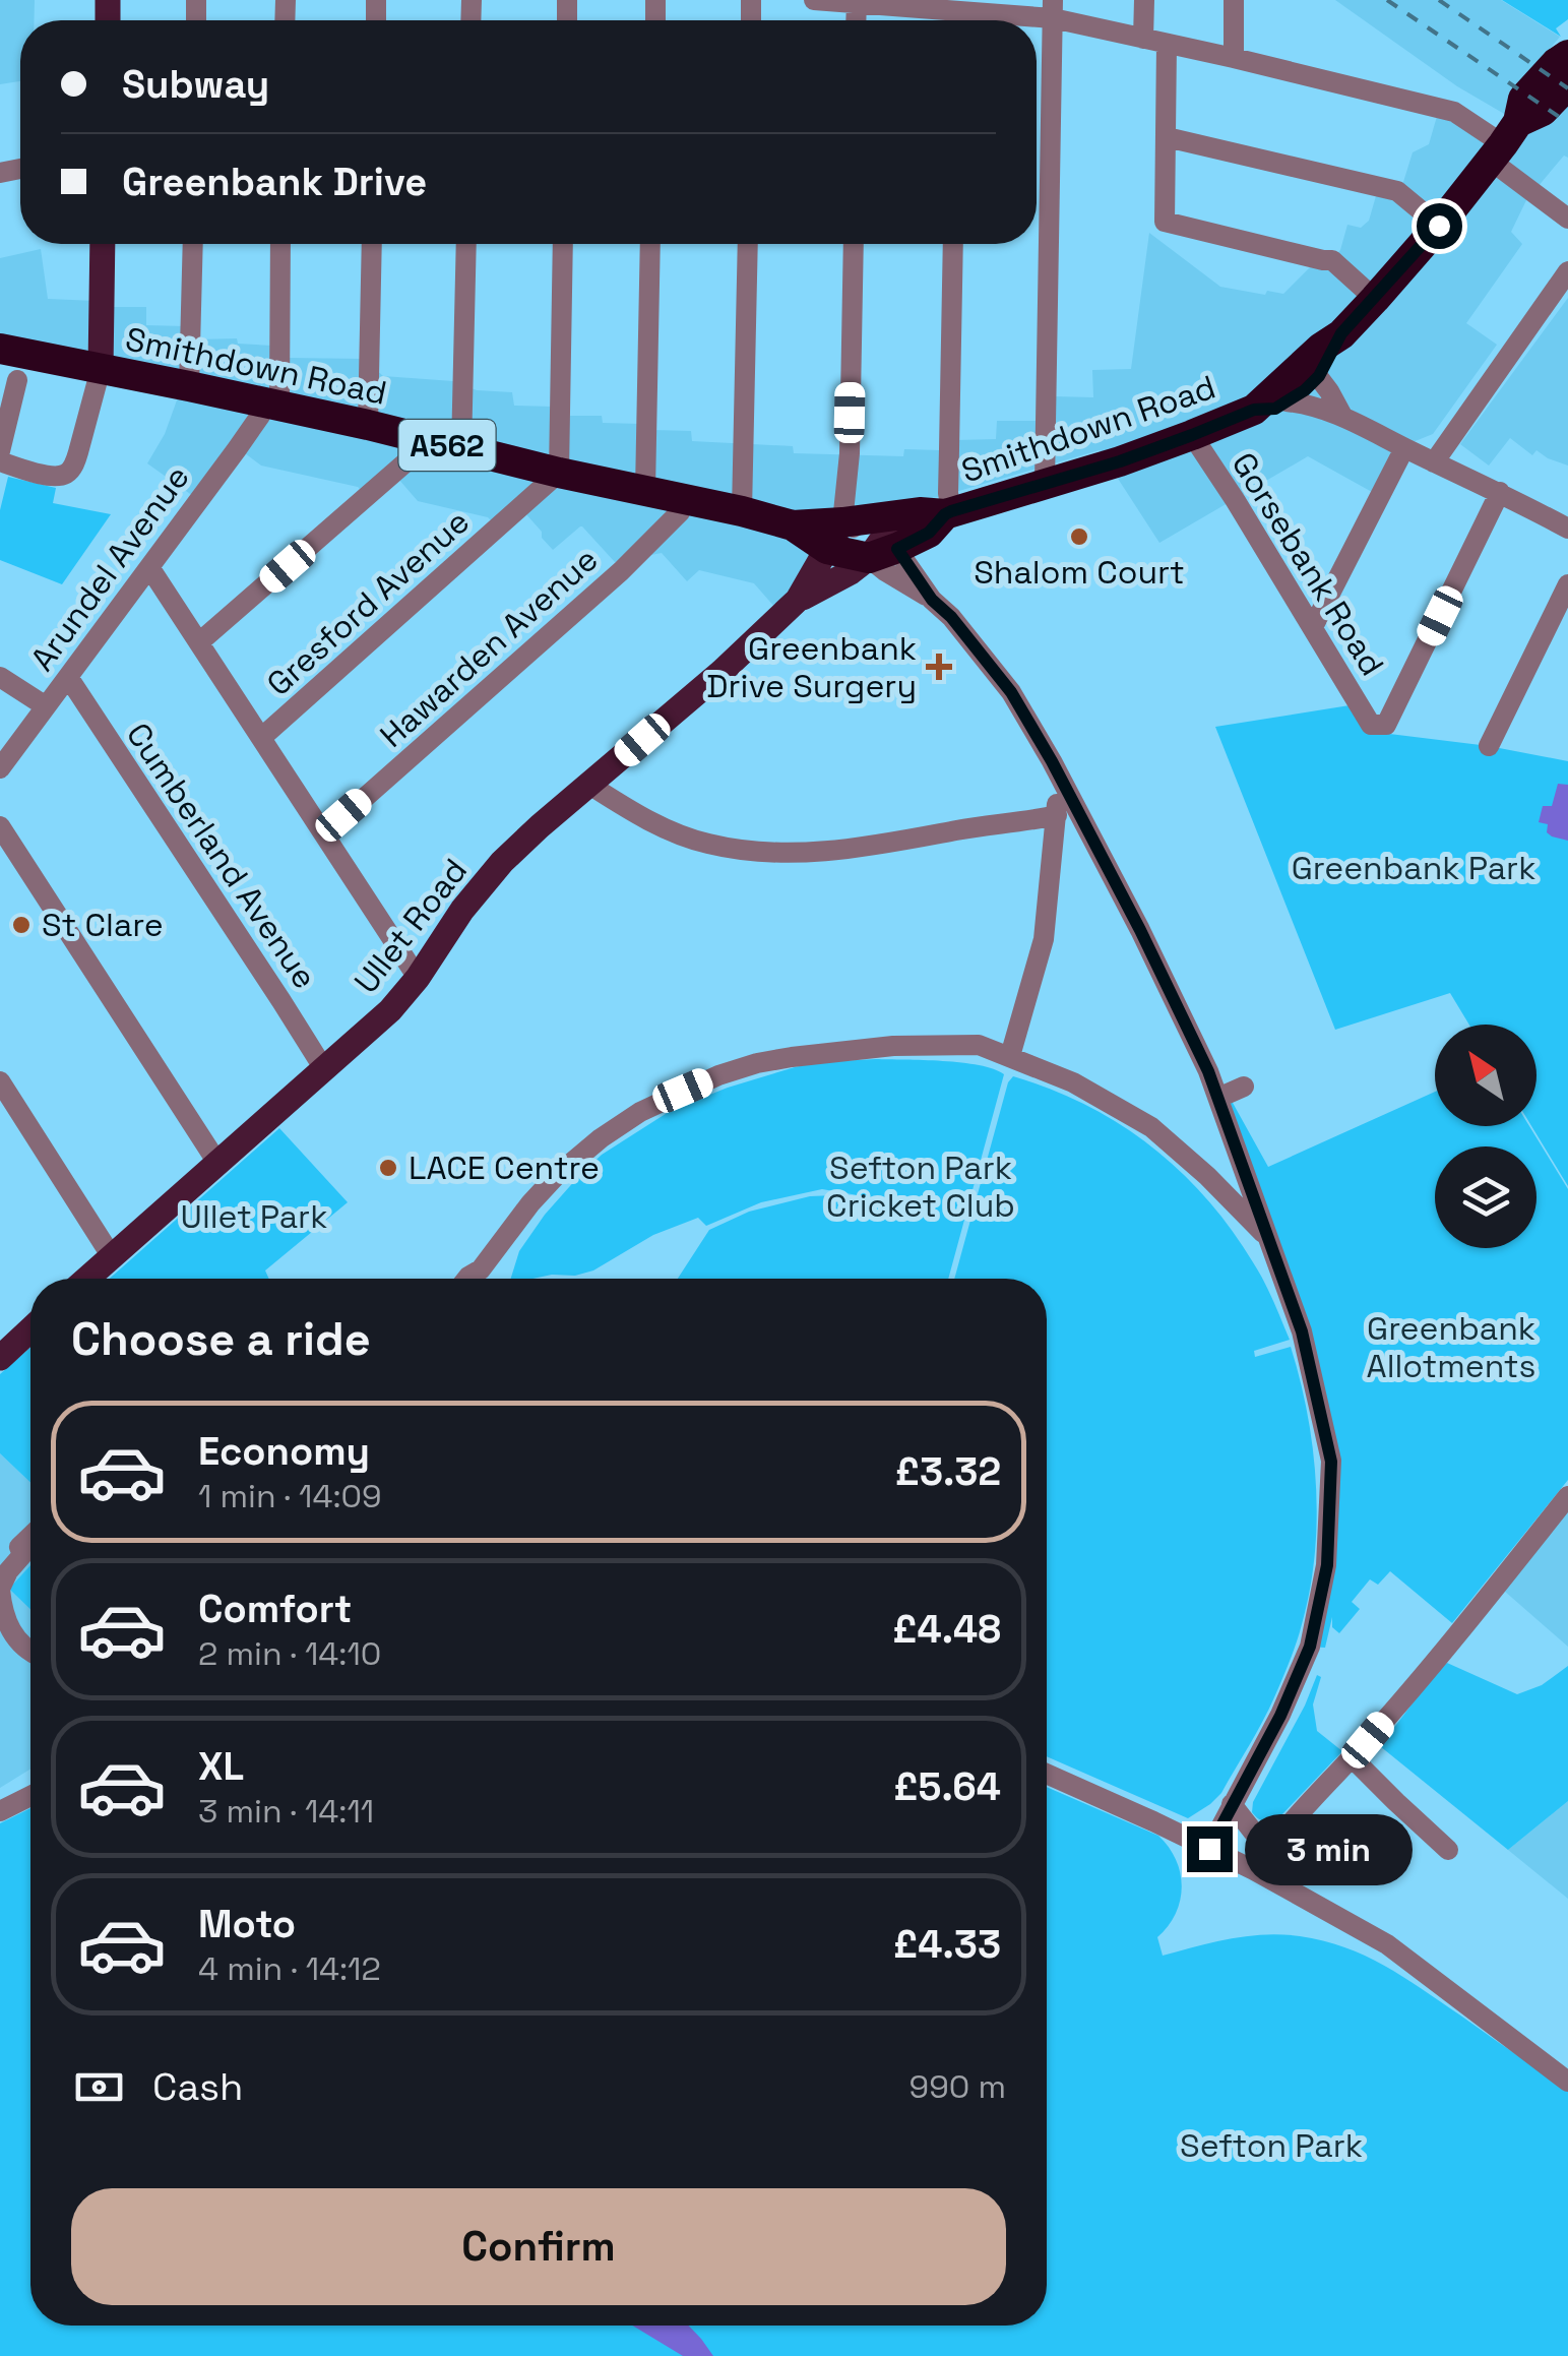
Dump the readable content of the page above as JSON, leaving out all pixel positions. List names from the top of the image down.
{
  "streets": {
    "highway": ["Smithdown Road", "A562"],
    "main road": ["Ullet Road"],
    "street": [
      "Gorsebank Road",
      "Arundel Avenue",
      "Gresford Avenue",
      "Hawarden Avenue",
      "Cumberland Avenue"
    ]
  },
  "crossings": [
    ["Smithdown Road", "Gorsebank Road"],
    ["Smithdown Road", "Arundel Avenue"],
    ["Smithdown Road", "Gresford Avenue"],
    ["Smithdown Road", "Hawarden Avenue"],
    ["Smithdown Road", "Ullet Road"],
    ["Arundel Avenue", "Cumberland Avenue"],
    ["Cumberland Avenue", "Ullet Road"]
  ],
  "parks": [
    "Greenbank Park",
    "Sefton Park Cricket Club",
    "Ullet Park",
    "Greenbank Allotments",
    "Sefton Park"
  ],
  "places": {
    "other": ["Shalom Court", "St Clare", "LACE Centre"],
    "health": ["Greenbank Drive Surgery"]
  },
  "north": "top left",
  "page": {
    "banner": ["Subway", "Greenbank Drive"],
    "heading": "Choose a ride",
    "list": [
      {
        "name": "Economy",
        "note": "1 min · 14:09",
        "value": "£3.32"
      },
      {
        "name": "Comfort",
        "note": "2 min · 14:10",
        "value": "£4.48"
      },
      {
        "name": "XL",
        "note": "3 min · 14:11",
        "value": "£5.64"
      },
      {
        "name": "Moto",
        "note": "4 min · 14:12",
        "value": "£4.33"
      }
    ],
    "bubble": "3 min",
    "pay": ["Cash", "990 m"],
    "buttons": "Confirm"
  }
}
